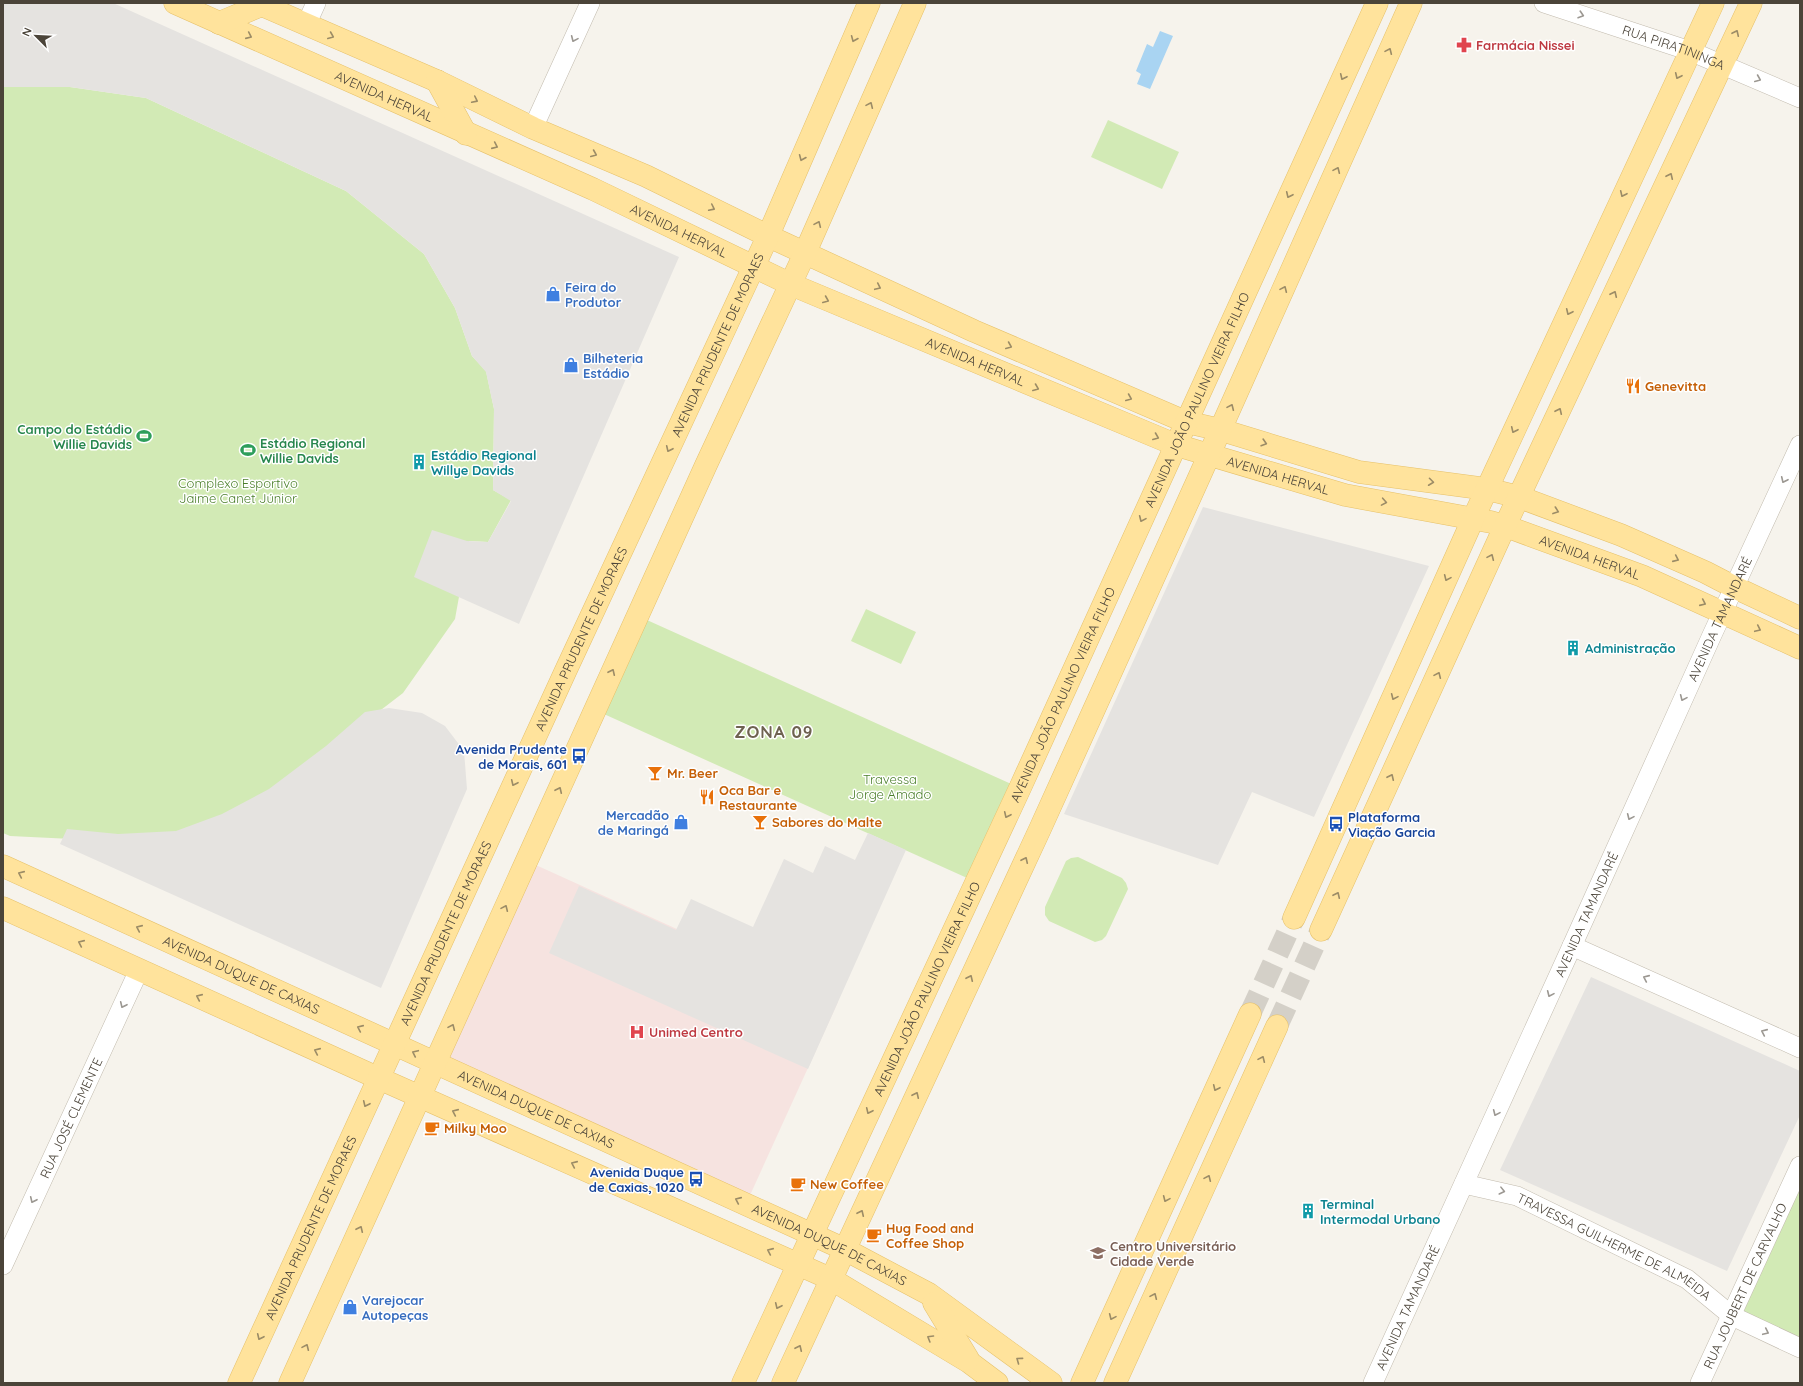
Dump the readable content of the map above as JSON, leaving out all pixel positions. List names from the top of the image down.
{
  "streets": {
    "main road": [
      "AVENIDA HERVAL",
      "AVENIDA PRUDENTE DE MORAES",
      "AVENIDA JOÃO PAULINO VIEIRA FILHO",
      "AVENIDA DUQUE DE CAXIAS"
    ],
    "street": [
      "RUA PIRATININGA",
      "AVENIDA TAMANDARÉ",
      "RUA JOSÉ CLEMENTE",
      "TRAVESSA GUILHERME DE ALMEIDA",
      "RUA JOUBERT DE CARVALHO"
    ]
  },
  "crossings": [
    ["AVENIDA HERVAL", "AVENIDA PRUDENTE DE MORAES"],
    ["AVENIDA HERVAL", "AVENIDA JOÃO PAULINO VIEIRA FILHO"],
    ["AVENIDA HERVAL", "AVENIDA TAMANDARÉ"],
    ["AVENIDA PRUDENTE DE MORAES", "AVENIDA DUQUE DE CAXIAS"],
    ["AVENIDA JOÃO PAULINO VIEIRA FILHO", "AVENIDA DUQUE DE CAXIAS"],
    ["AVENIDA TAMANDARÉ", "TRAVESSA GUILHERME DE ALMEIDA"],
    ["TRAVESSA GUILHERME DE ALMEIDA", "RUA JOUBERT DE CARVALHO"]
  ],
  "one_way": [
    "RUA PIRATININGA",
    "AVENIDA HERVAL",
    "AVENIDA TAMANDARÉ",
    "RUA JOSÉ CLEMENTE",
    "TRAVESSA GUILHERME DE ALMEIDA"
  ],
  "districts": ["ZONA 09"],
  "parks": ["Complexo Esportivo Jaime Canet Júnior", "Travessa Jorge Amado"],
  "places": {
    "pharmacy": ["Farmácia Nissei"],
    "shop": [
      "Feira do Produtor",
      "Bilheteria Estádio",
      "Mercadão de Maringá",
      "Varejocar Autopeças"
    ],
    "restaurant": ["Genevitta", "Oca Bar e Restaurante"],
    "sports": ["Campo do Estádio Willie Davids", "Estádio Regional Willie Davids"],
    "building": ["Estádio Regional Willye Davids", "Administração", "Terminal Intermodal Urbano"],
    "bus stop": ["Avenida Prudente de Morais, 601", "Plataforma Viação Garcia", "Avenida Duque de Caxias, 1020"],
    "bar": ["Mr. Beer", "Sabores do Malte"],
    "hospital": ["Unimed Centro"],
    "cafe": ["Milky Moo", "New Coffee", "Hug Food and Coffee Shop"],
    "school or university": ["Centro Universitário Cidade Verde"]
  },
  "north": "top left"
}
